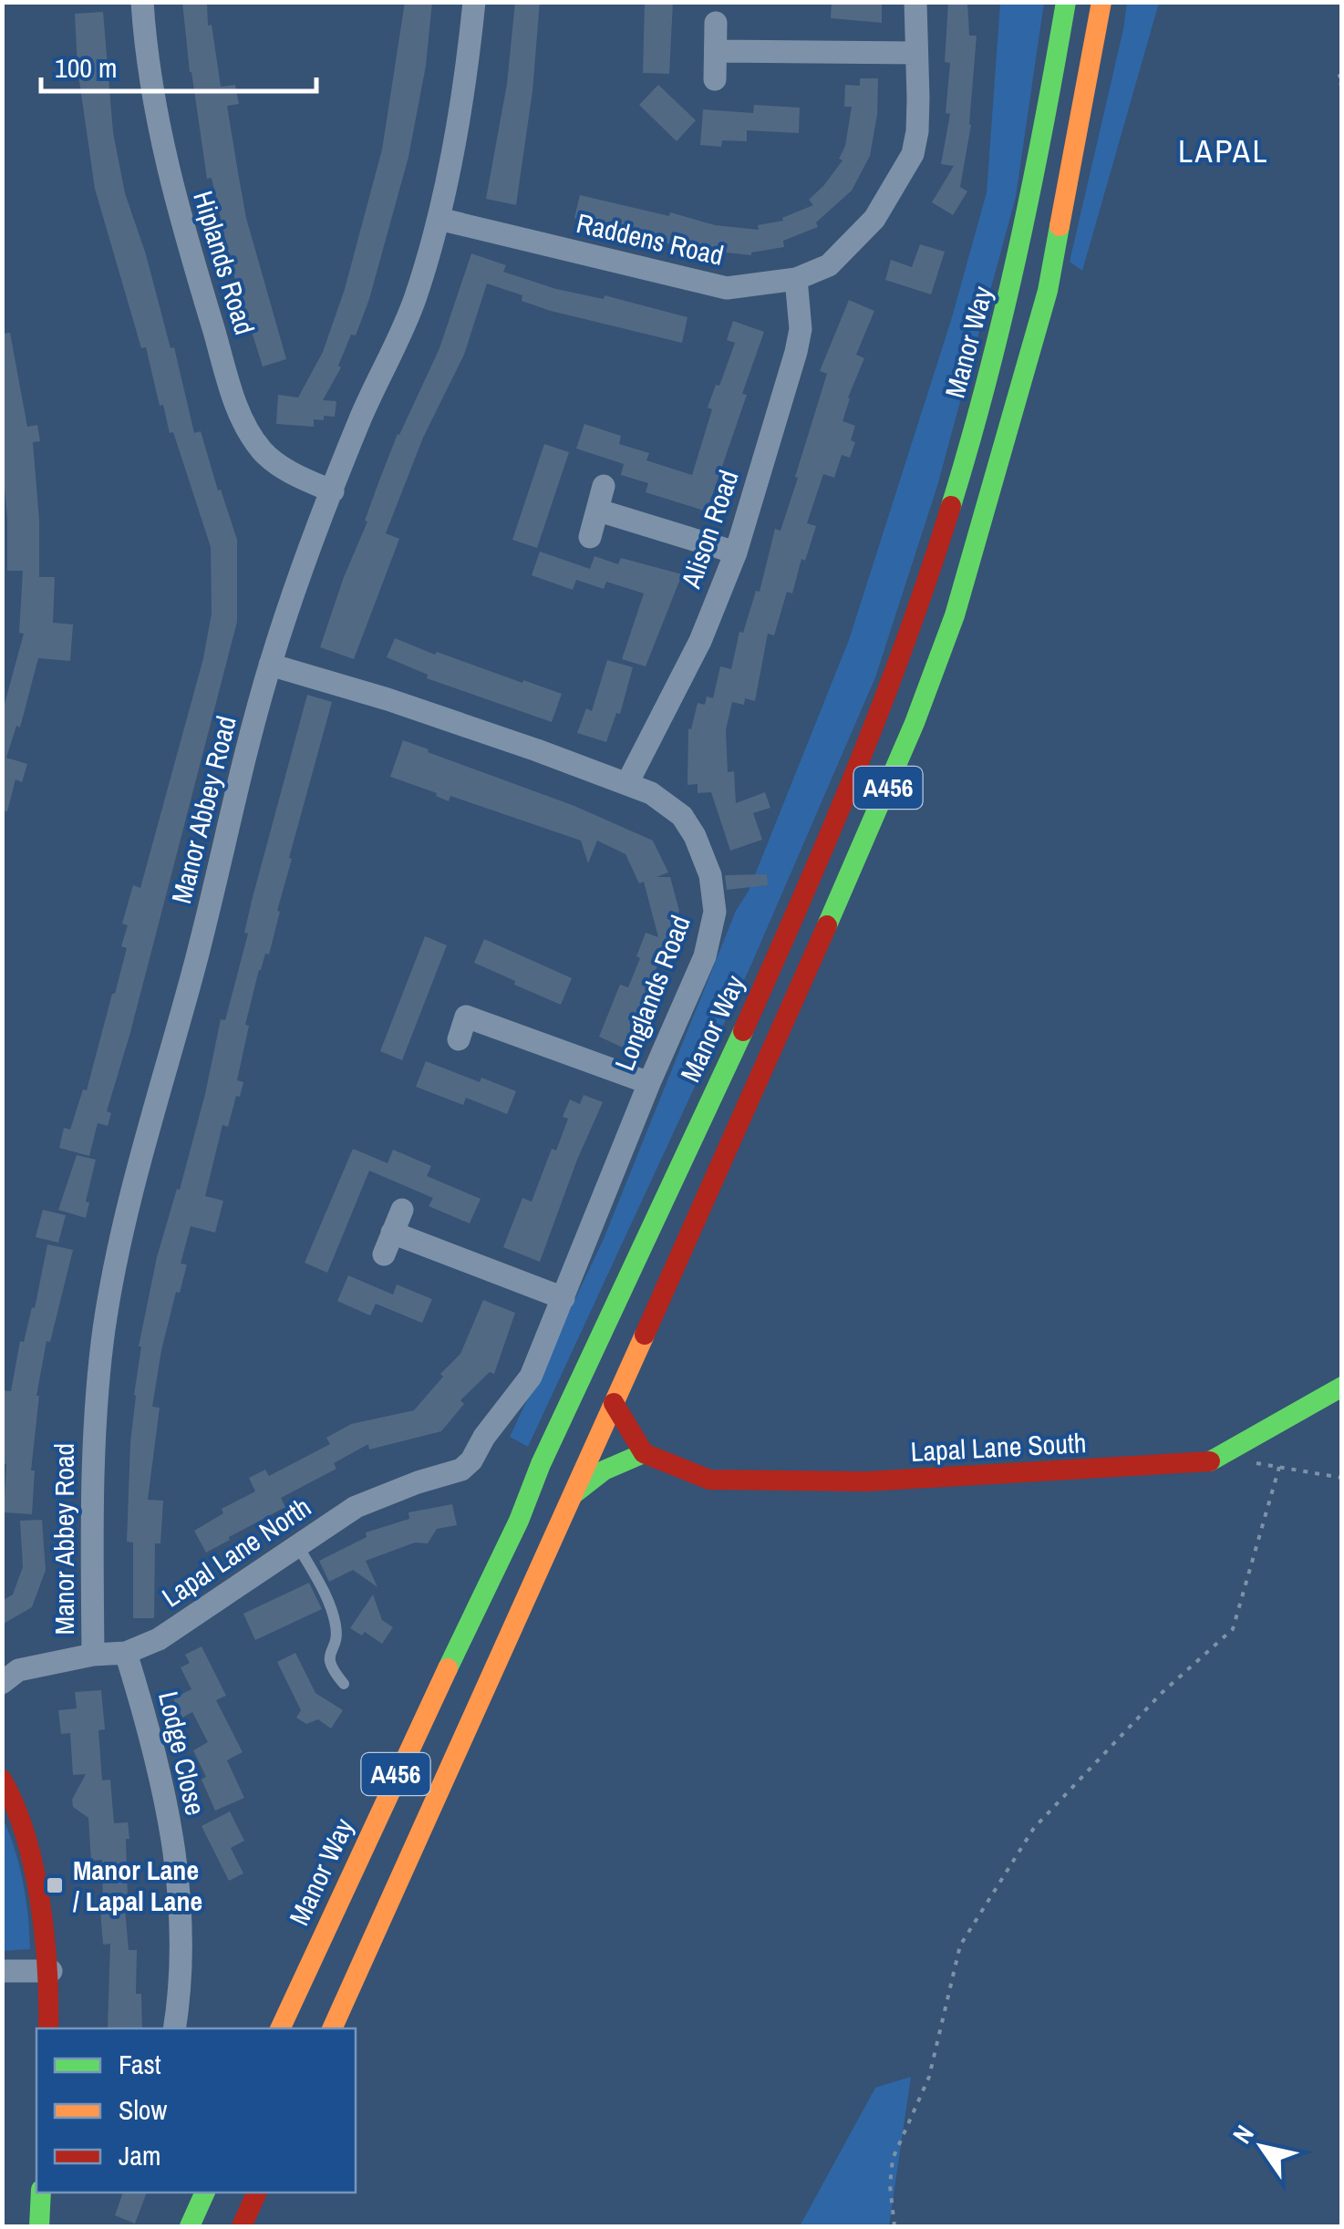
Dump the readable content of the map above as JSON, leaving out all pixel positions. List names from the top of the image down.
{
  "streets": {
    "main road": ["Manor Way", "A456", "Lapal Lane South"],
    "street": [
      "Raddens Road",
      "Hiplands Road",
      "Alison Road",
      "Manor Abbey Road",
      "Longlands Road",
      "Lapal Lane North",
      "Lodge Close"
    ]
  },
  "crossings": [
    ["Raddens Road", "Alison Road"],
    ["Raddens Road", "Manor Abbey Road"],
    ["Hiplands Road", "Manor Abbey Road"],
    ["Alison Road", "Longlands Road"],
    ["Manor Abbey Road", "Longlands Road"],
    ["Manor Abbey Road", "Lapal Lane North"],
    ["Longlands Road", "Lapal Lane North"],
    ["Lapal Lane North", "Lodge Close"]
  ],
  "districts": ["LAPAL"],
  "places": {
    "transit": ["Manor Lane / Lapal Lane"]
  },
  "legend": ["Fast", "Slow", "Jam"],
  "scale_bar": "100 m",
  "north": "top left"
}
